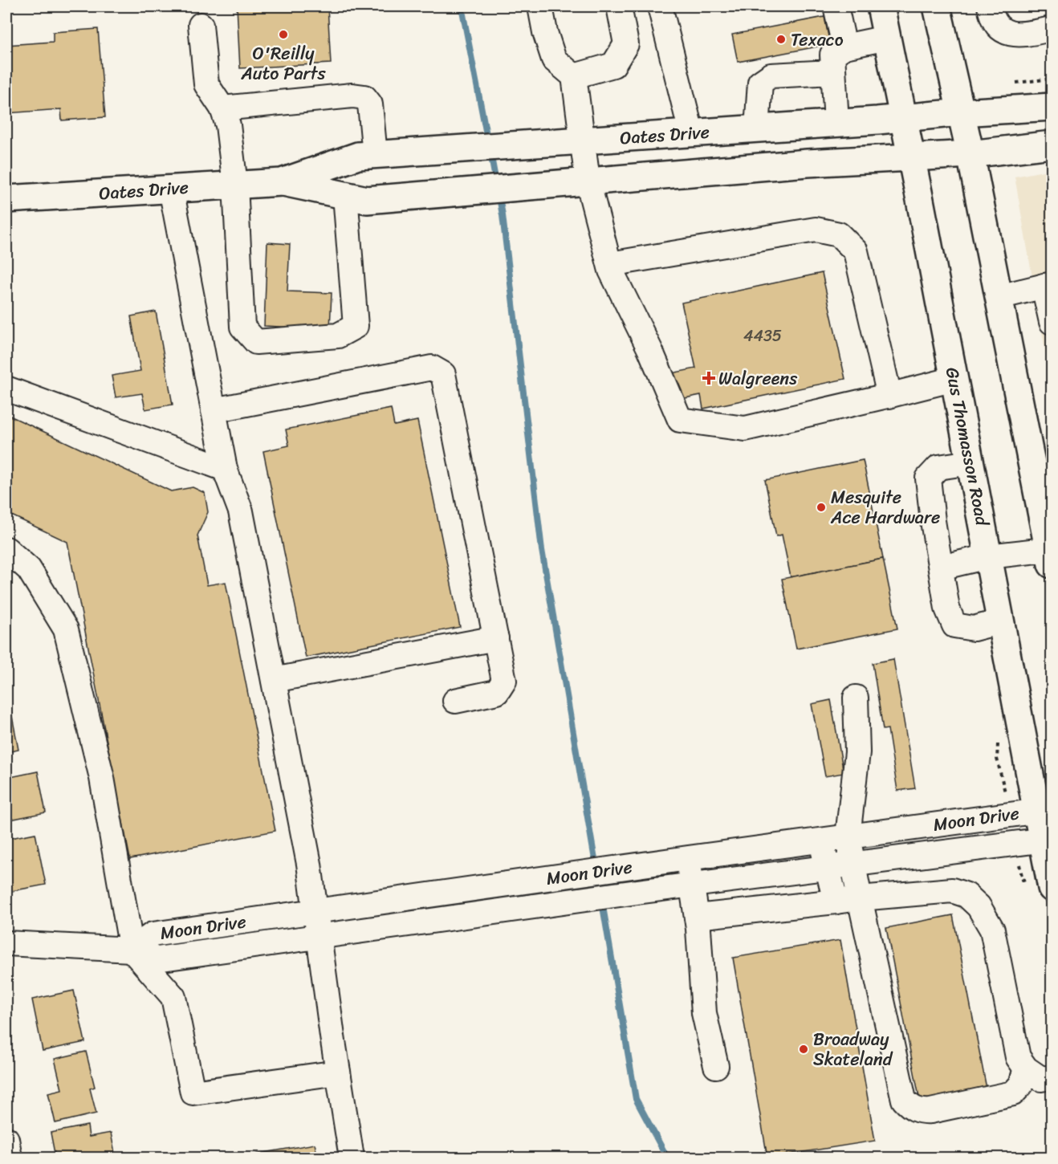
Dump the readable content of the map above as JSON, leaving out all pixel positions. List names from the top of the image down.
{
  "streets": {
    "main road": ["Oates Drive", "Gus Thomasson Road"],
    "street": ["Moon Drive"]
  },
  "crossings": [
    ["Oates Drive", "Gus Thomasson Road"],
    ["Gus Thomasson Road", "Moon Drive"]
  ],
  "places": {
    "other": [
      "O'Reilly Auto Parts",
      "Texaco",
      "Mesquite Ace Hardware",
      "Broadway Skateland"
    ],
    "health": ["Walgreens"]
  },
  "house_numbers": ["4435"]
}
